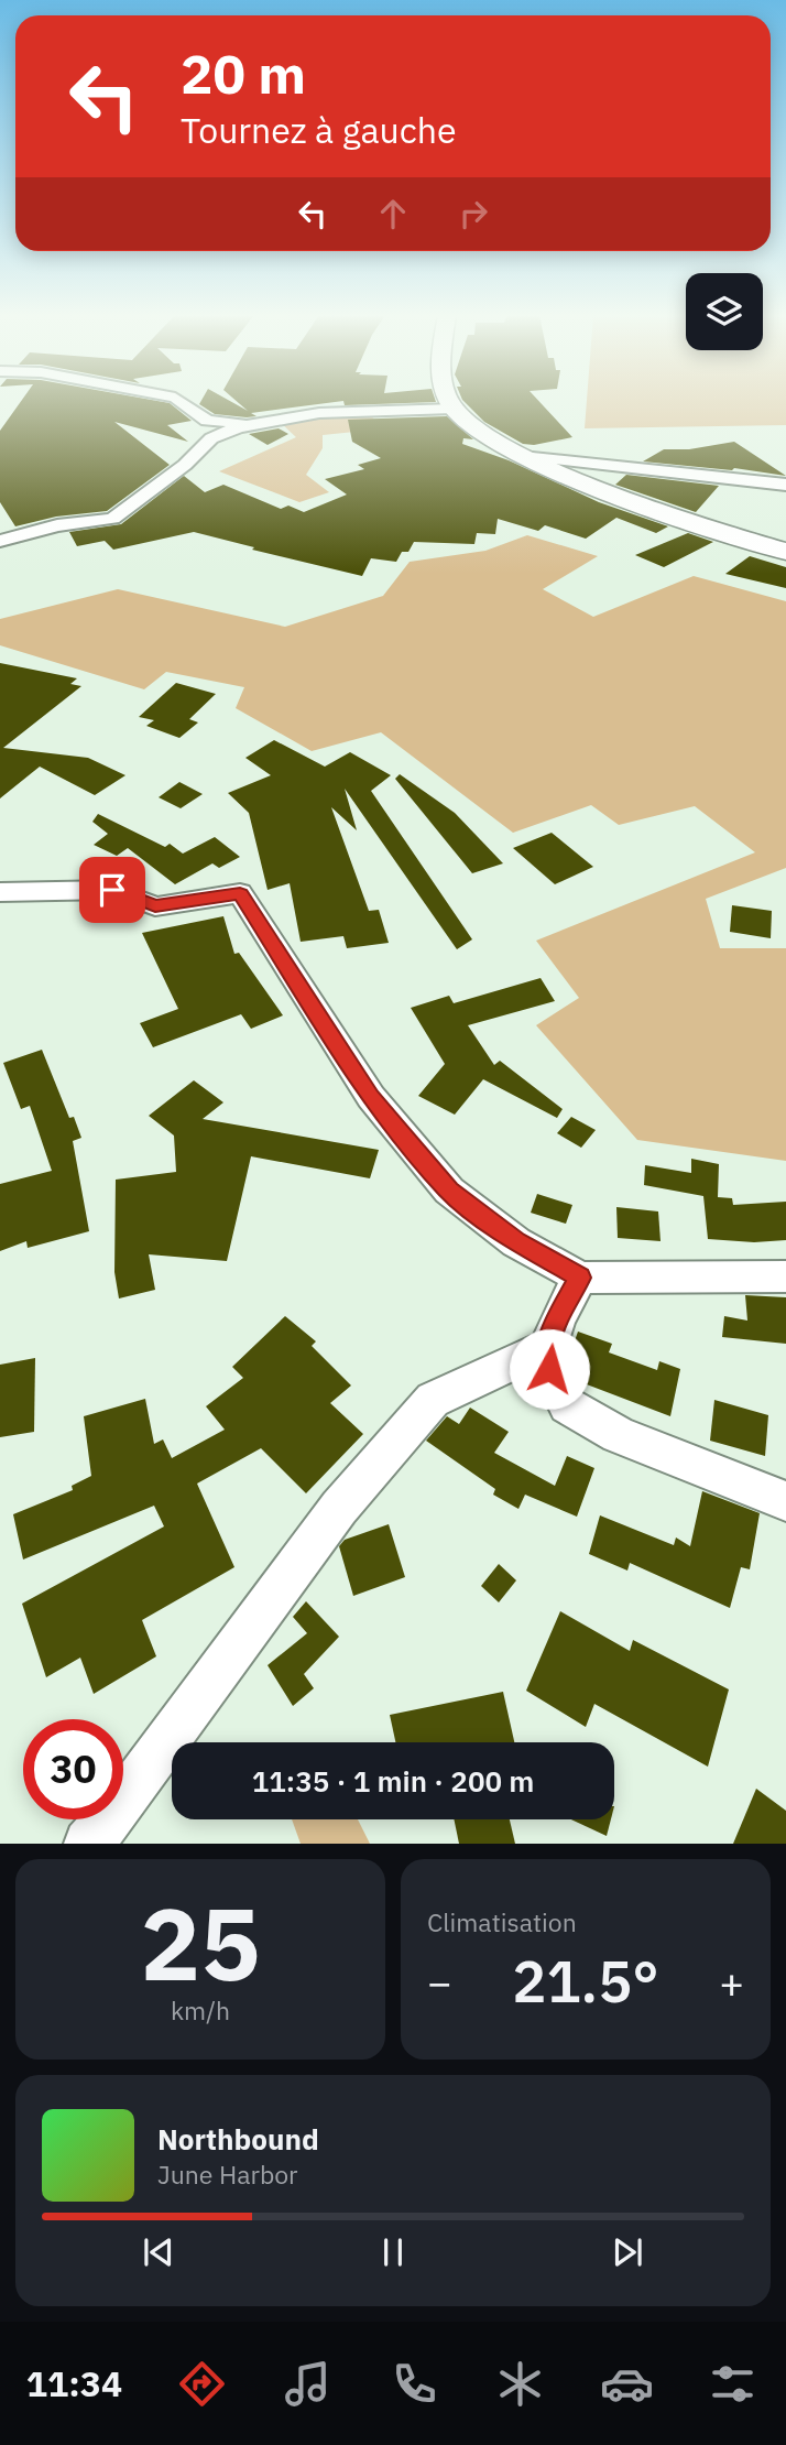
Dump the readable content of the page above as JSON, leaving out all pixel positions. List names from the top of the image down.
{
  "page": {
    "turn": ["20 m", "Tournez à gauche"],
    "limit": "30",
    "trip": "11:35 · 1 min · 200 m",
    "tile": [
      ["25", "km/h"],
      "Climatisation"
    ],
    "heat": ["−", "21.5°", "+"],
    "song": ["Northbound", "June Harbor"],
    "tabs": "11:34"
  }
}
